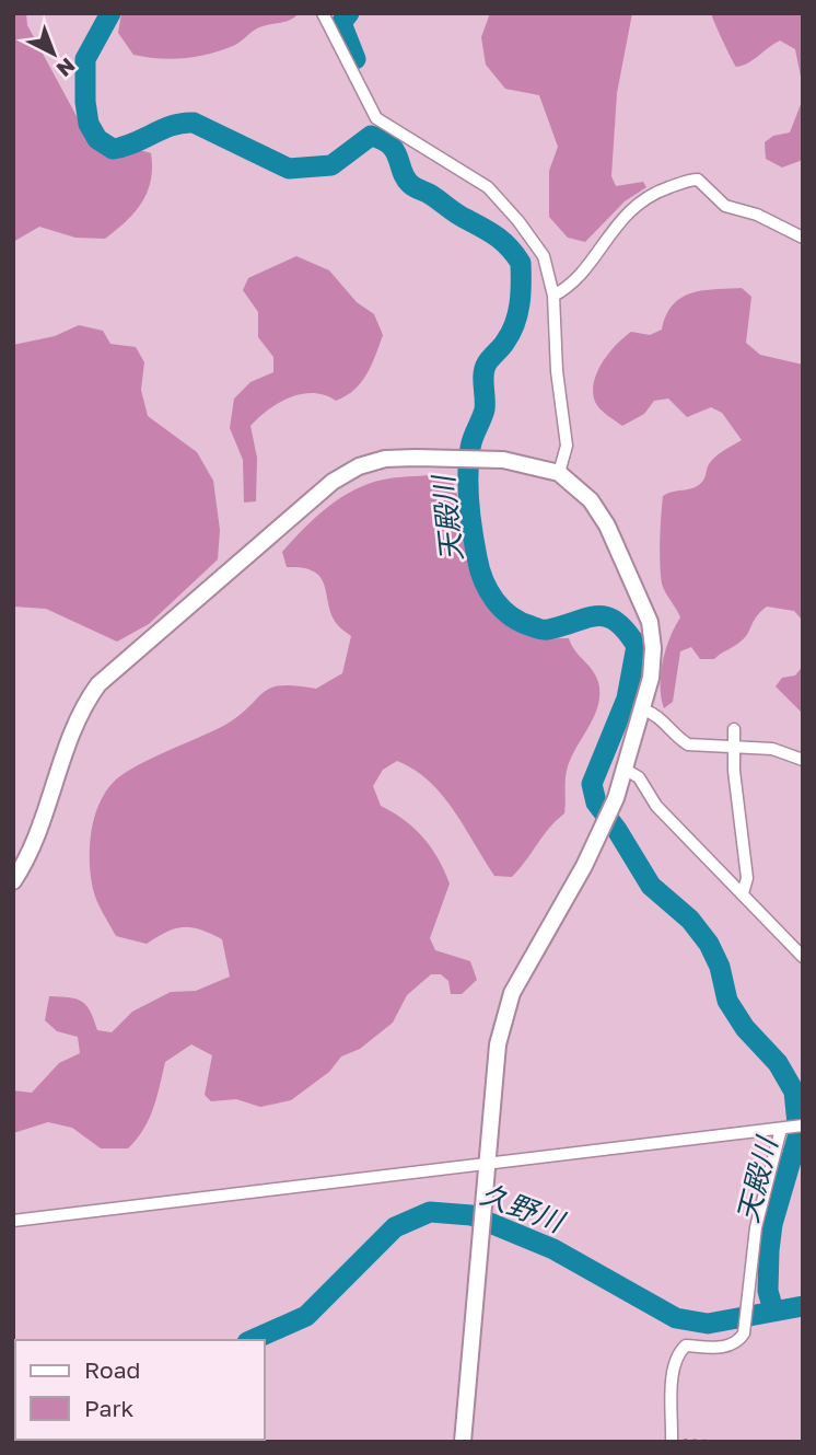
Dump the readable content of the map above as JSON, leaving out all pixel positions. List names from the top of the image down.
{
  "water": ["天殿川", "久野川"],
  "legend": ["Road", "Park"],
  "north": "bottom right"
}
